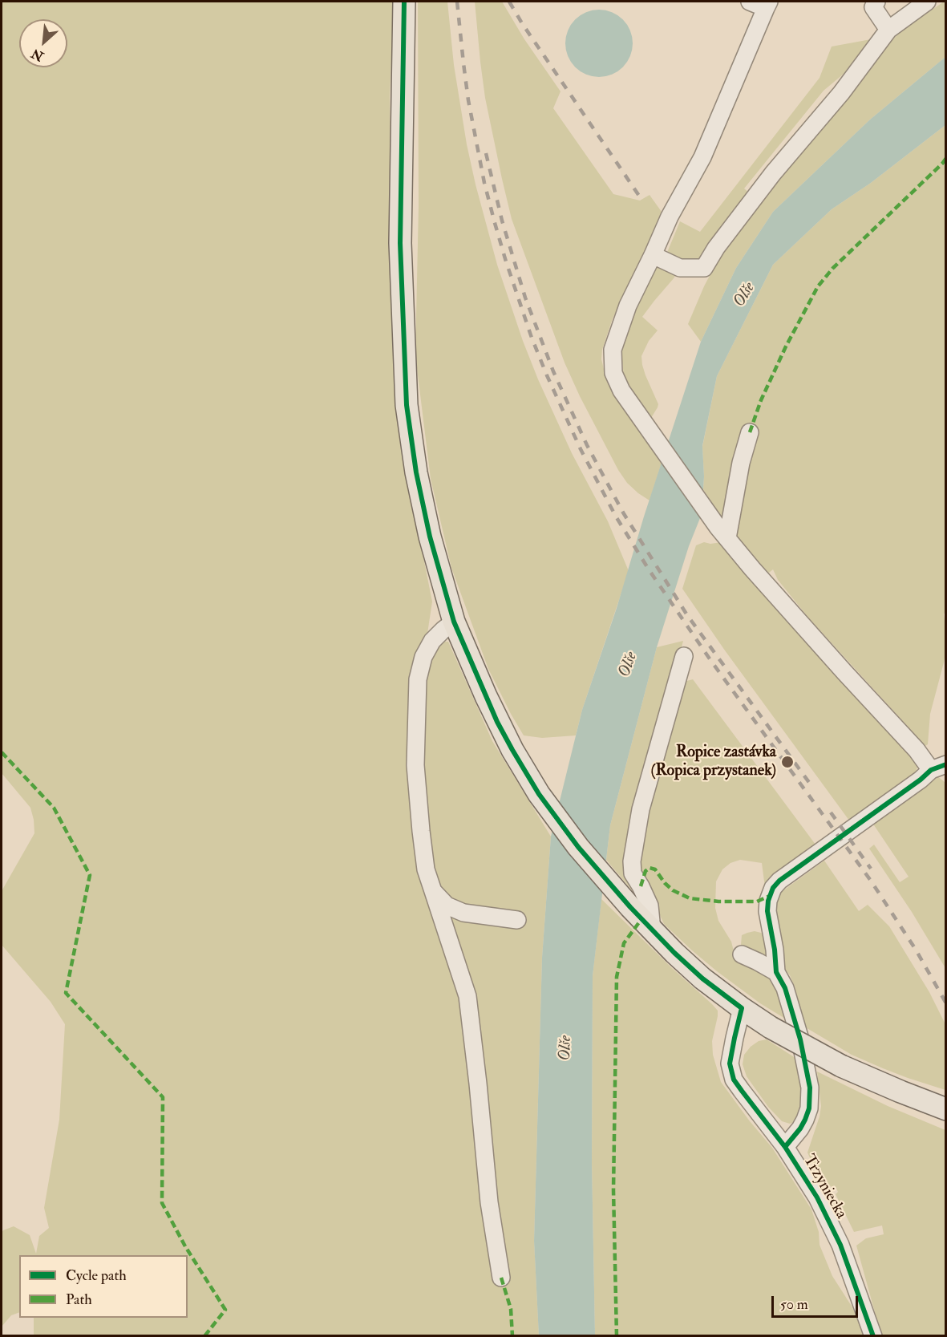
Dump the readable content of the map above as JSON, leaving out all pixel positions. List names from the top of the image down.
{
  "streets": {
    "street": ["Trzyniecka"]
  },
  "water": ["Olše"],
  "places": ["Ropice zastávka (Ropica przystanek)"],
  "legend": ["Cycle path", "Path"],
  "scale_bar": "50 m",
  "north": "bottom left"
}
